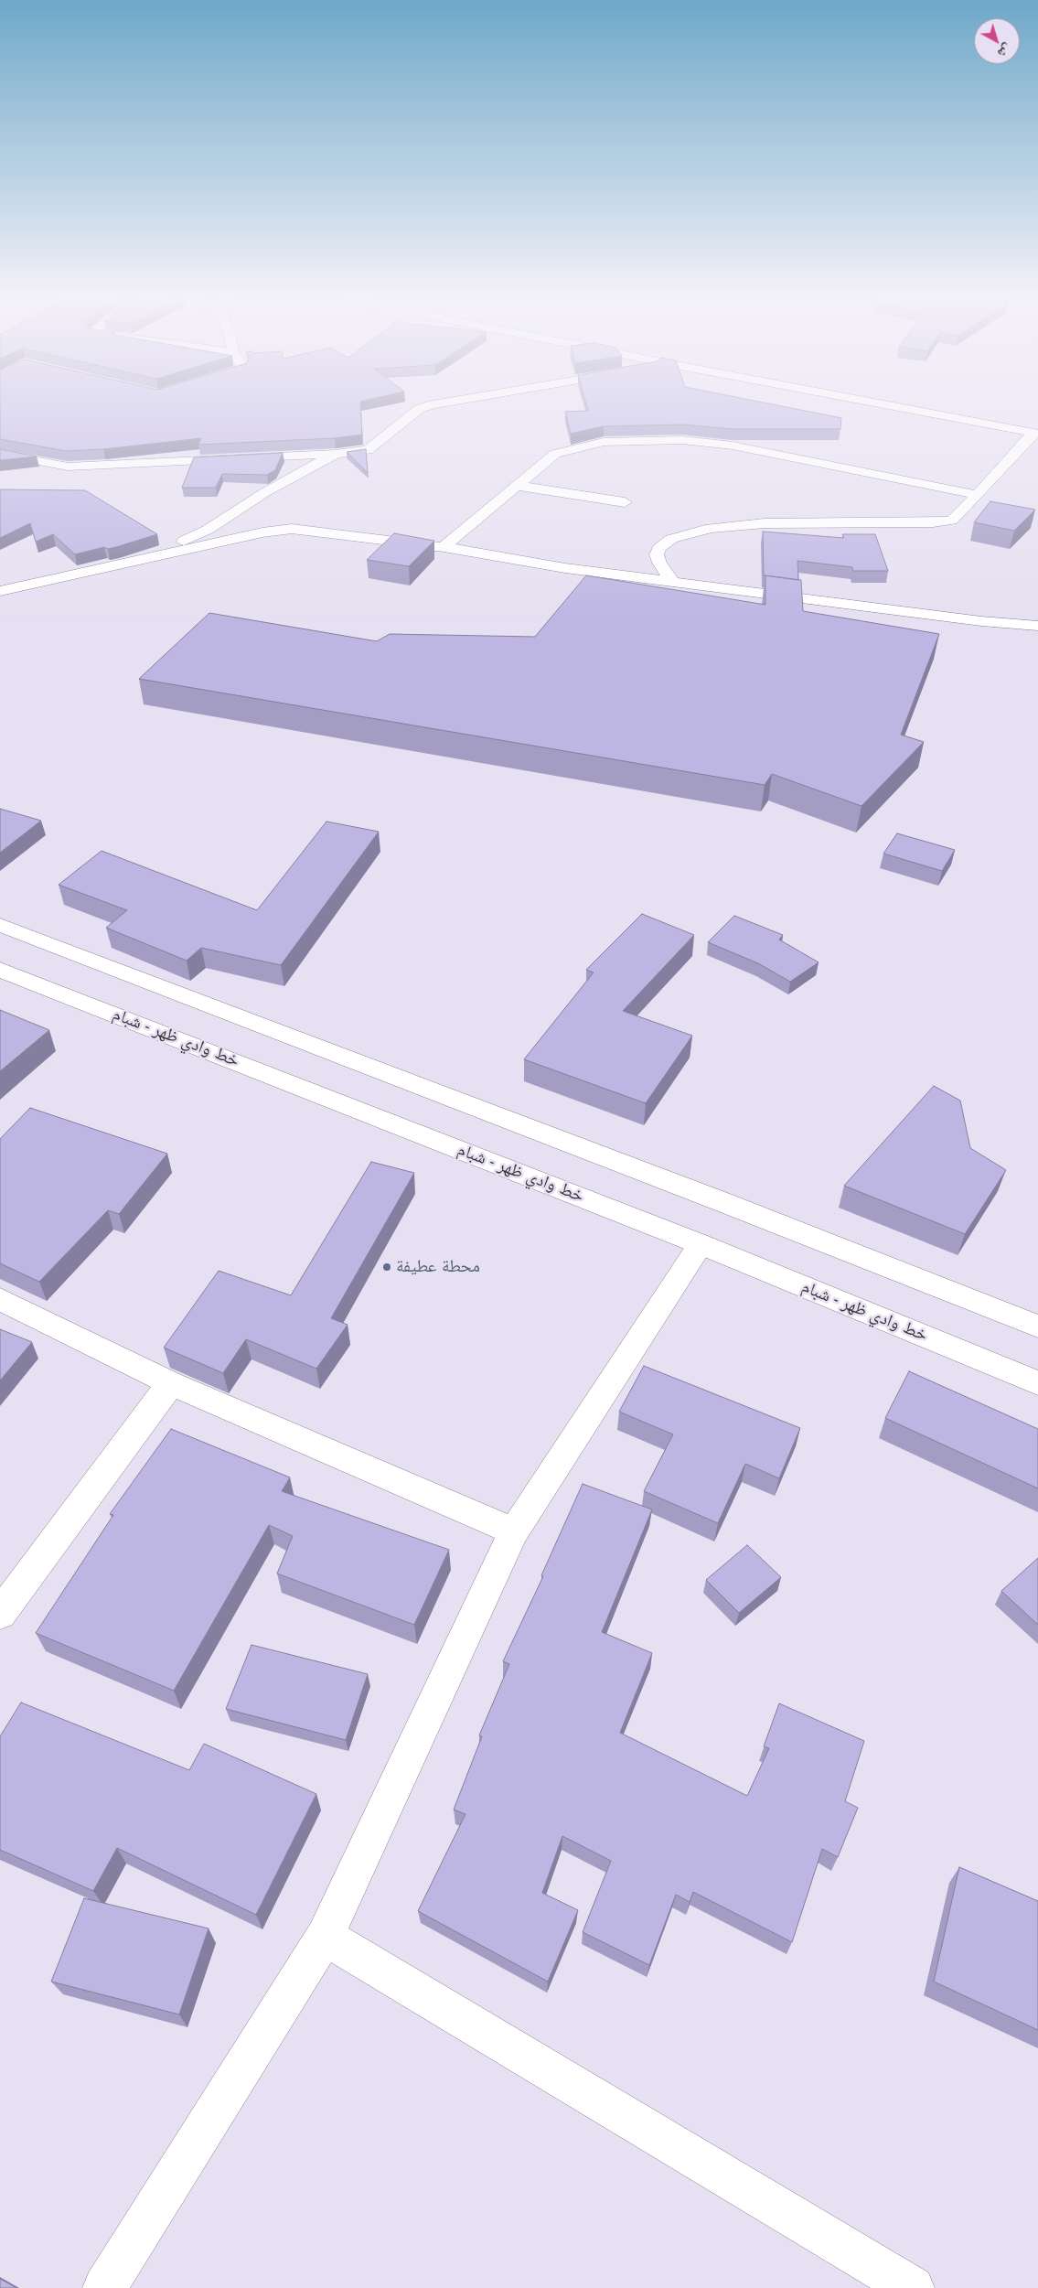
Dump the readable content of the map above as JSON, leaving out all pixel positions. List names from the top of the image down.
{
  "streets": {
    "street": ["خط وادي ظهر - شبام"]
  },
  "places": ["محطة عطيفة"],
  "north": "bottom right"
}
